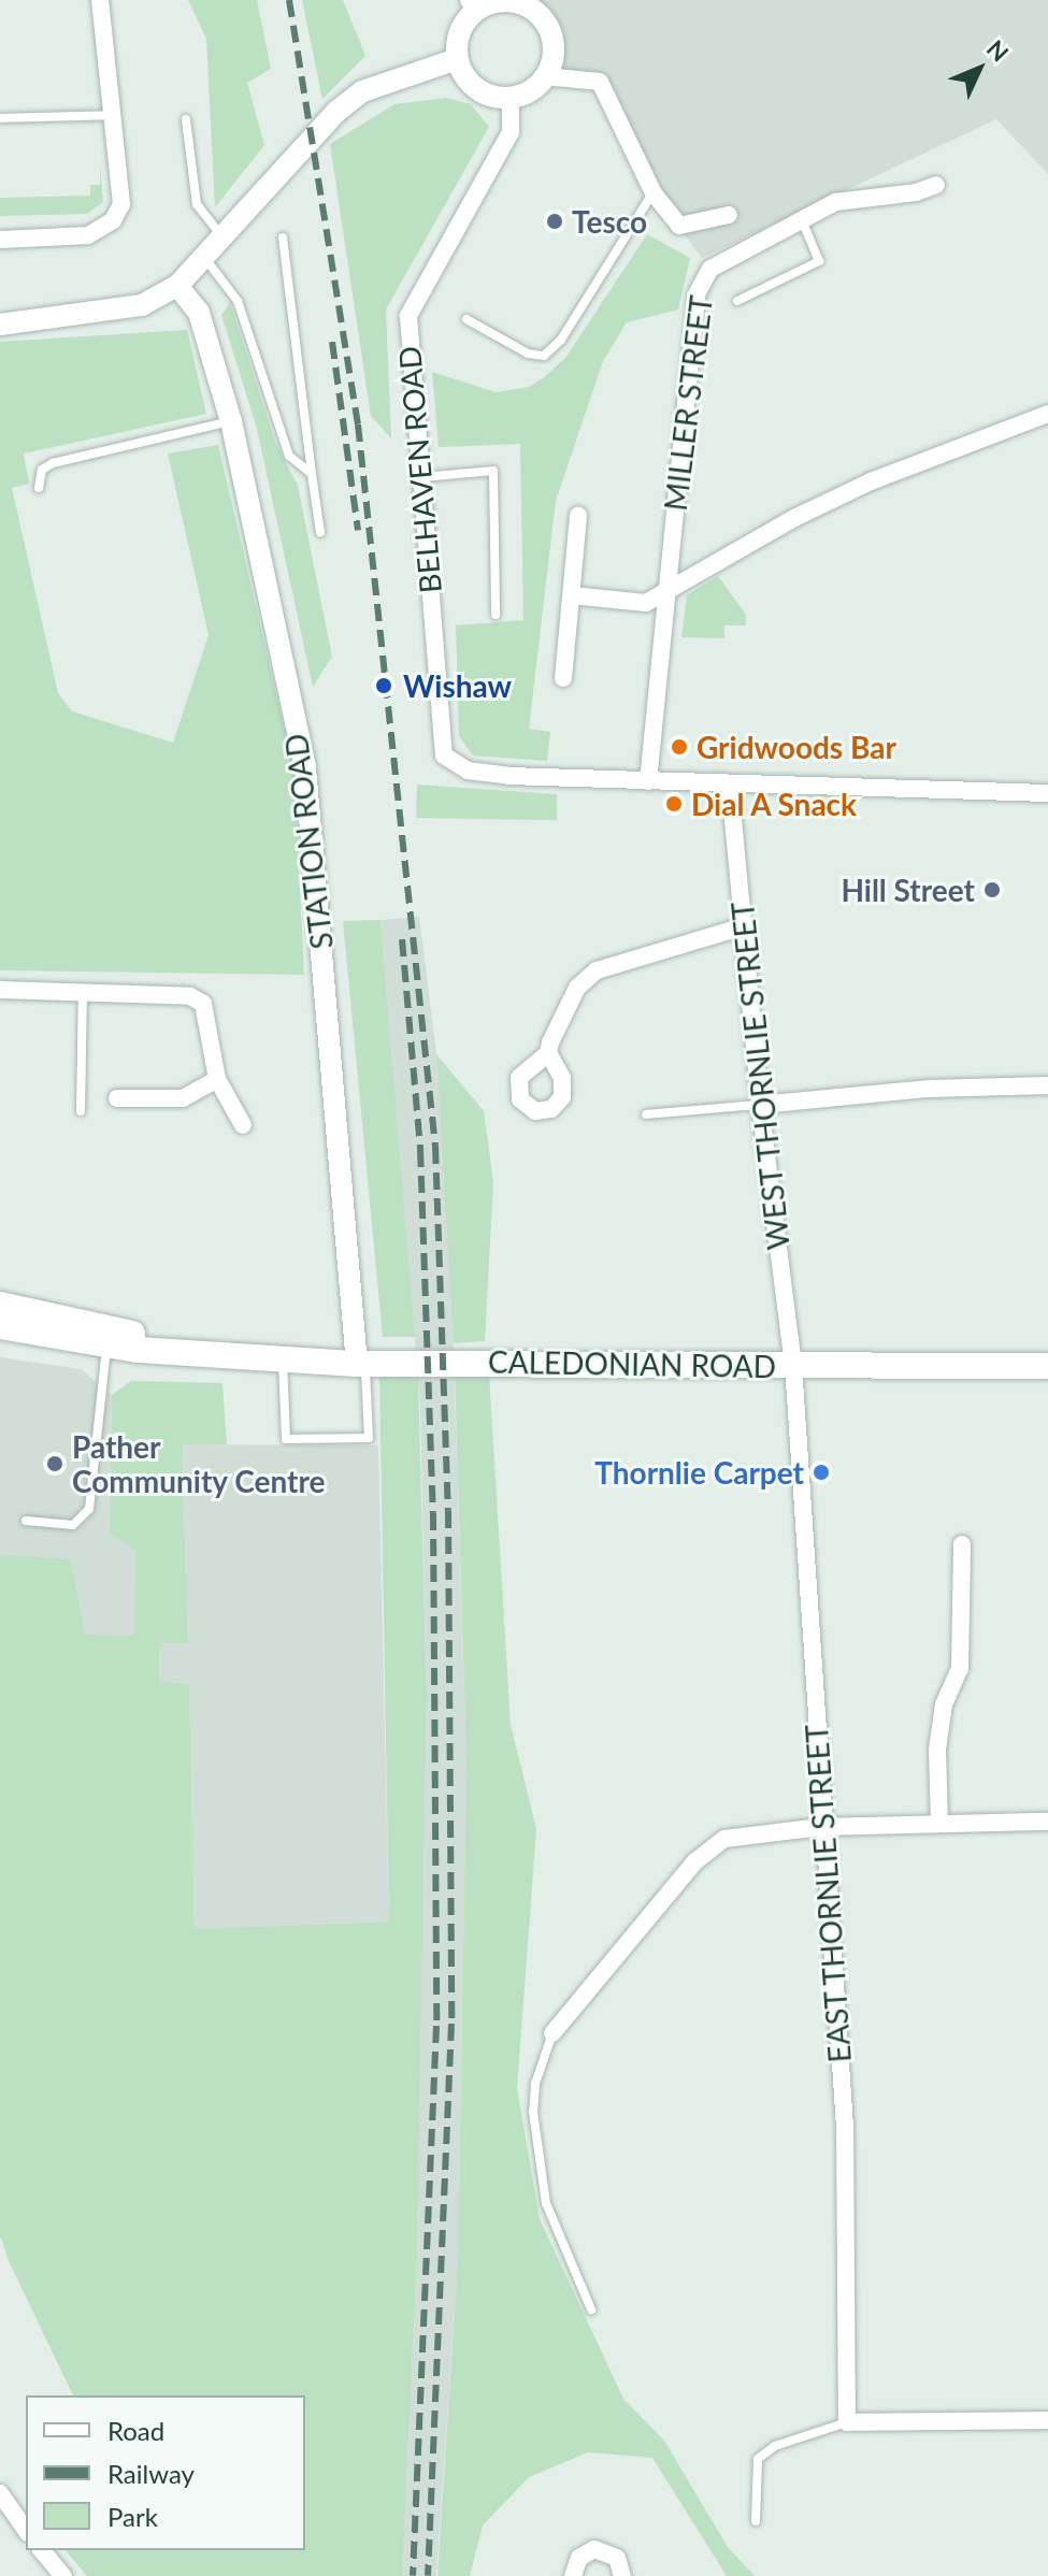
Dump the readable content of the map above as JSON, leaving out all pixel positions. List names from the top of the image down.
{
  "streets": {
    "main road": ["CALEDONIAN ROAD"],
    "street": [
      "MILLER STREET",
      "BELHAVEN ROAD",
      "STATION ROAD",
      "WEST THORNLIE STREET",
      "EAST THORNLIE STREET"
    ]
  },
  "crossings": [
    ["MILLER STREET", "BELHAVEN ROAD"],
    ["STATION ROAD", "CALEDONIAN ROAD"],
    ["WEST THORNLIE STREET", "CALEDONIAN ROAD"],
    ["WEST THORNLIE STREET", "EAST THORNLIE STREET"],
    ["CALEDONIAN ROAD", "EAST THORNLIE STREET"]
  ],
  "places": [
    "Tesco",
    "Wishaw",
    "Gridwoods Bar",
    "Dial A Snack",
    "Hill Street",
    "Pather Community Centre",
    "Thornlie Carpet"
  ],
  "legend": ["Road", "Railway", "Park"],
  "north": "top right"
}
